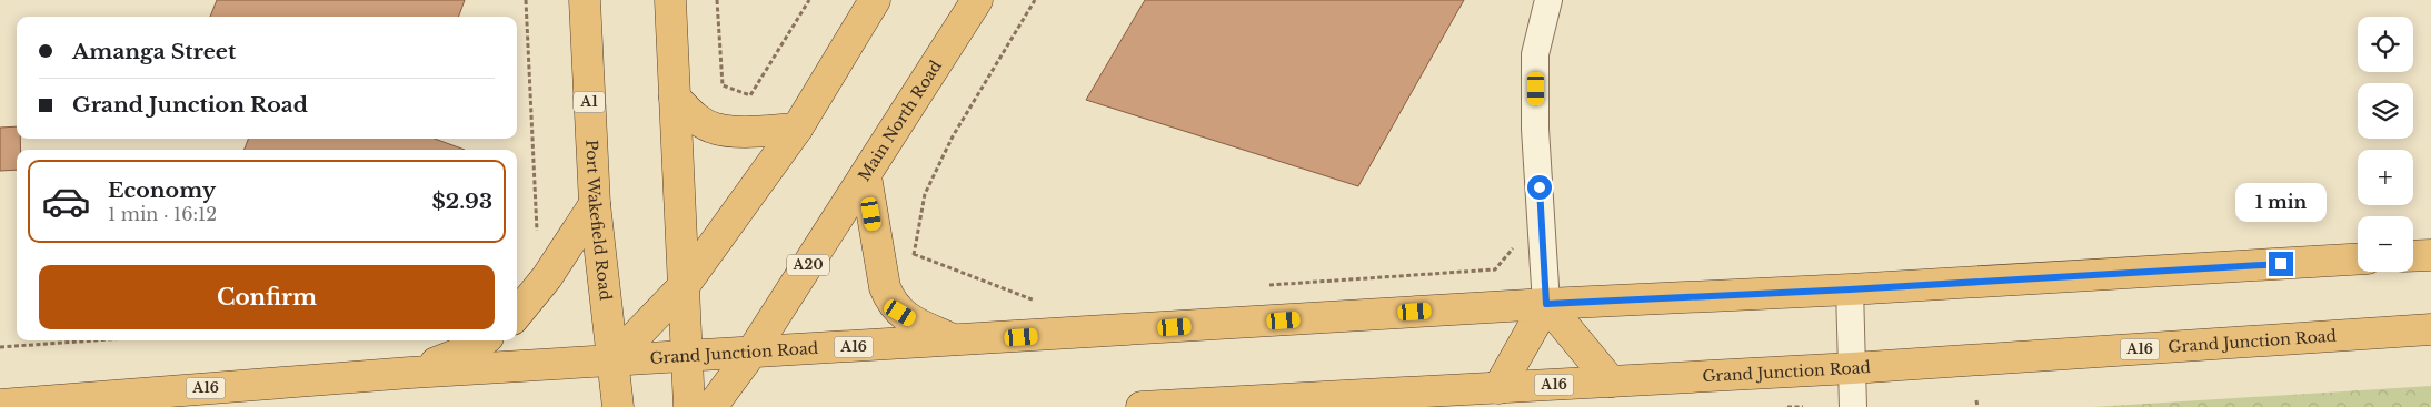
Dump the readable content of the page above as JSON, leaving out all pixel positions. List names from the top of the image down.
{
  "streets": {
    "highway": [
      "A1",
      "Main North Road",
      "Port Wakefield Road",
      "A20",
      "Grand Junction Road",
      "A16"
    ]
  },
  "crossings": [
    ["Main North Road", "Grand Junction Road"],
    ["Port Wakefield Road", "Grand Junction Road"]
  ],
  "page": {
    "map_buttons": ["+", "−"],
    "banner": ["Amanga Street", "Grand Junction Road"],
    "list": [
      {
        "name": "Economy",
        "note": "1 min · 16:12",
        "value": "$2.93"
      }
    ],
    "bubble": "1 min",
    "buttons": "Confirm"
  }
}
